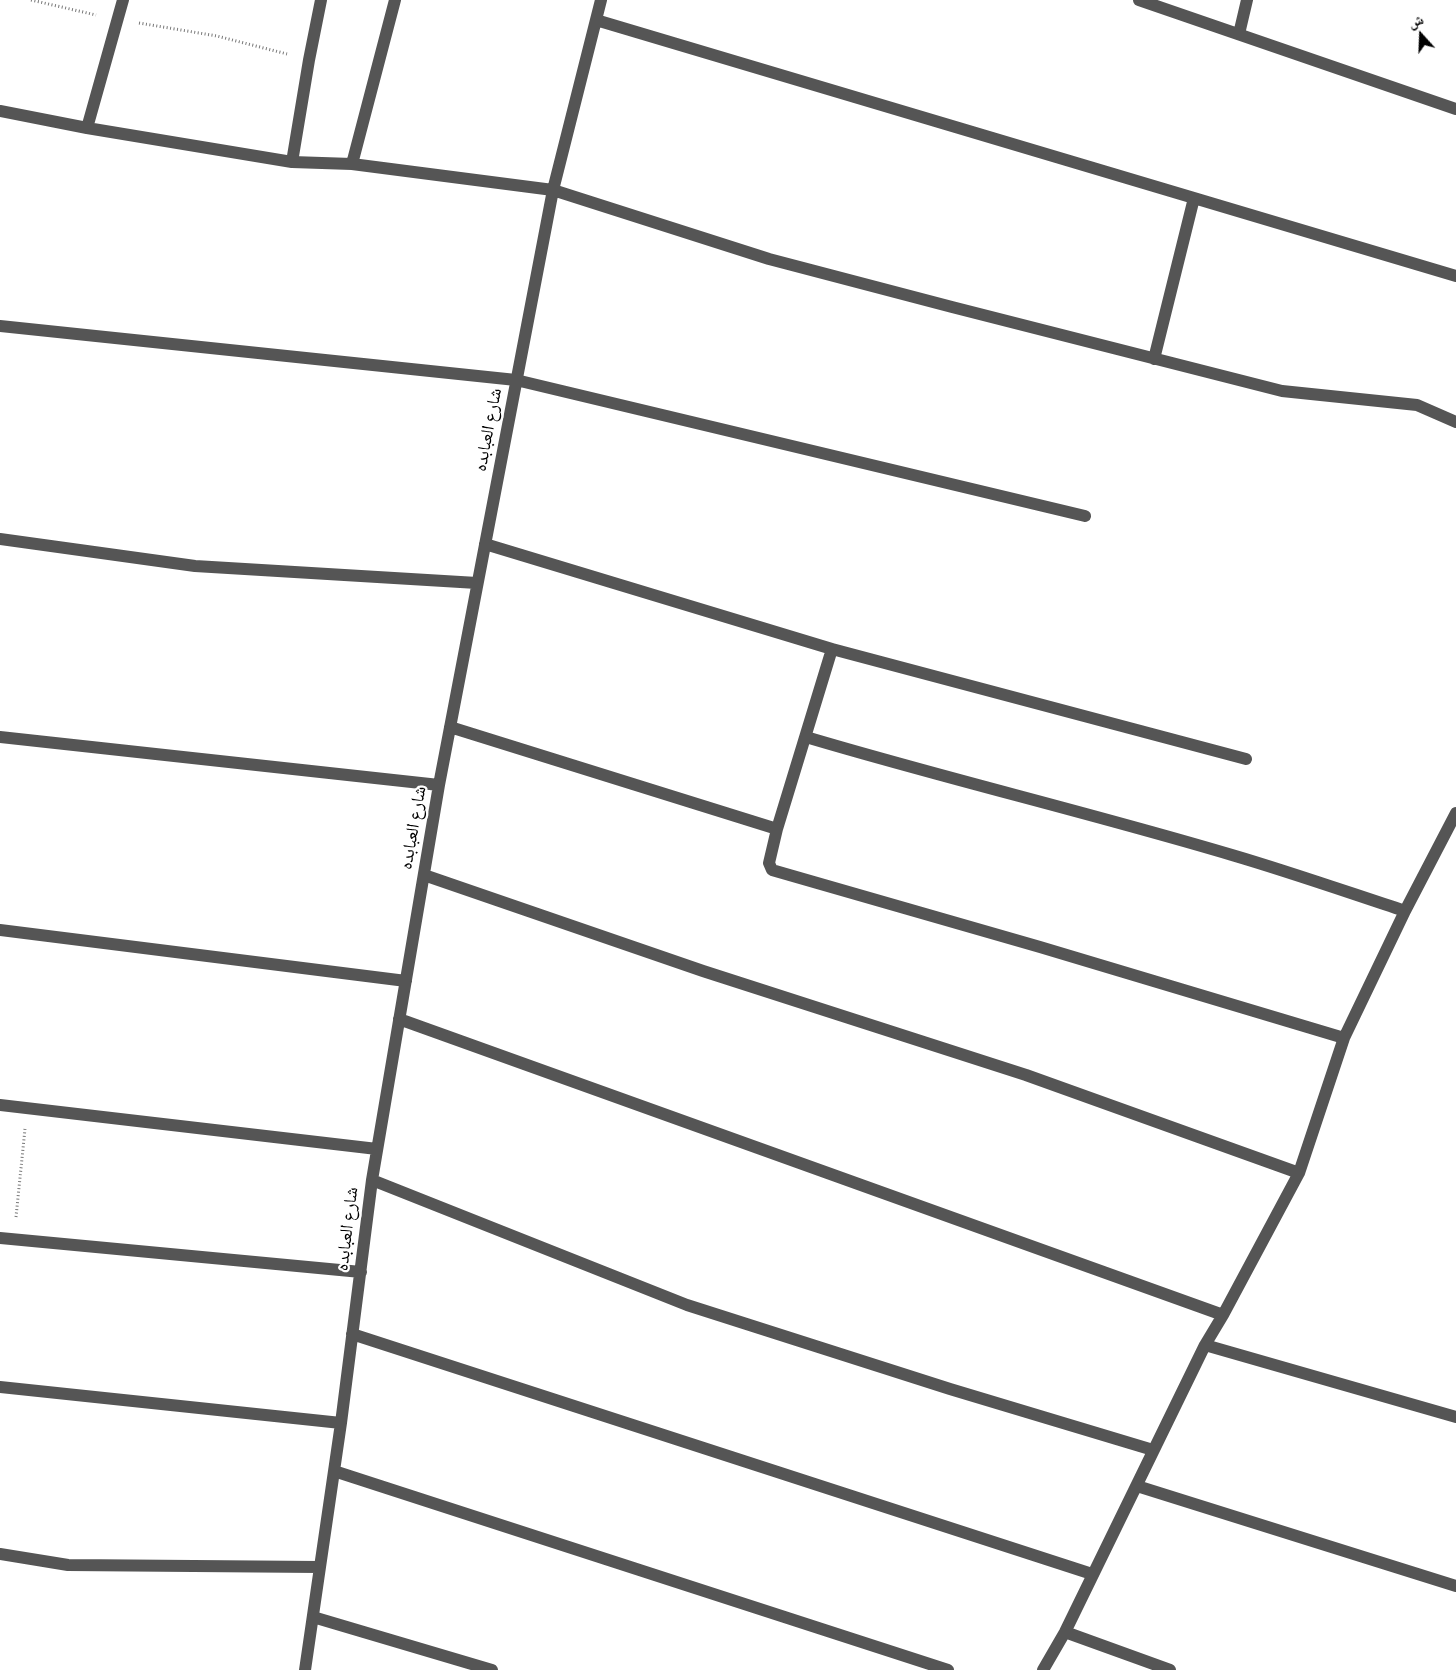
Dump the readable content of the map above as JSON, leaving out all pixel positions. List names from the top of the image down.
{
  "streets": {
    "street": ["شارع العبابده"]
  },
  "north": "top"
}
